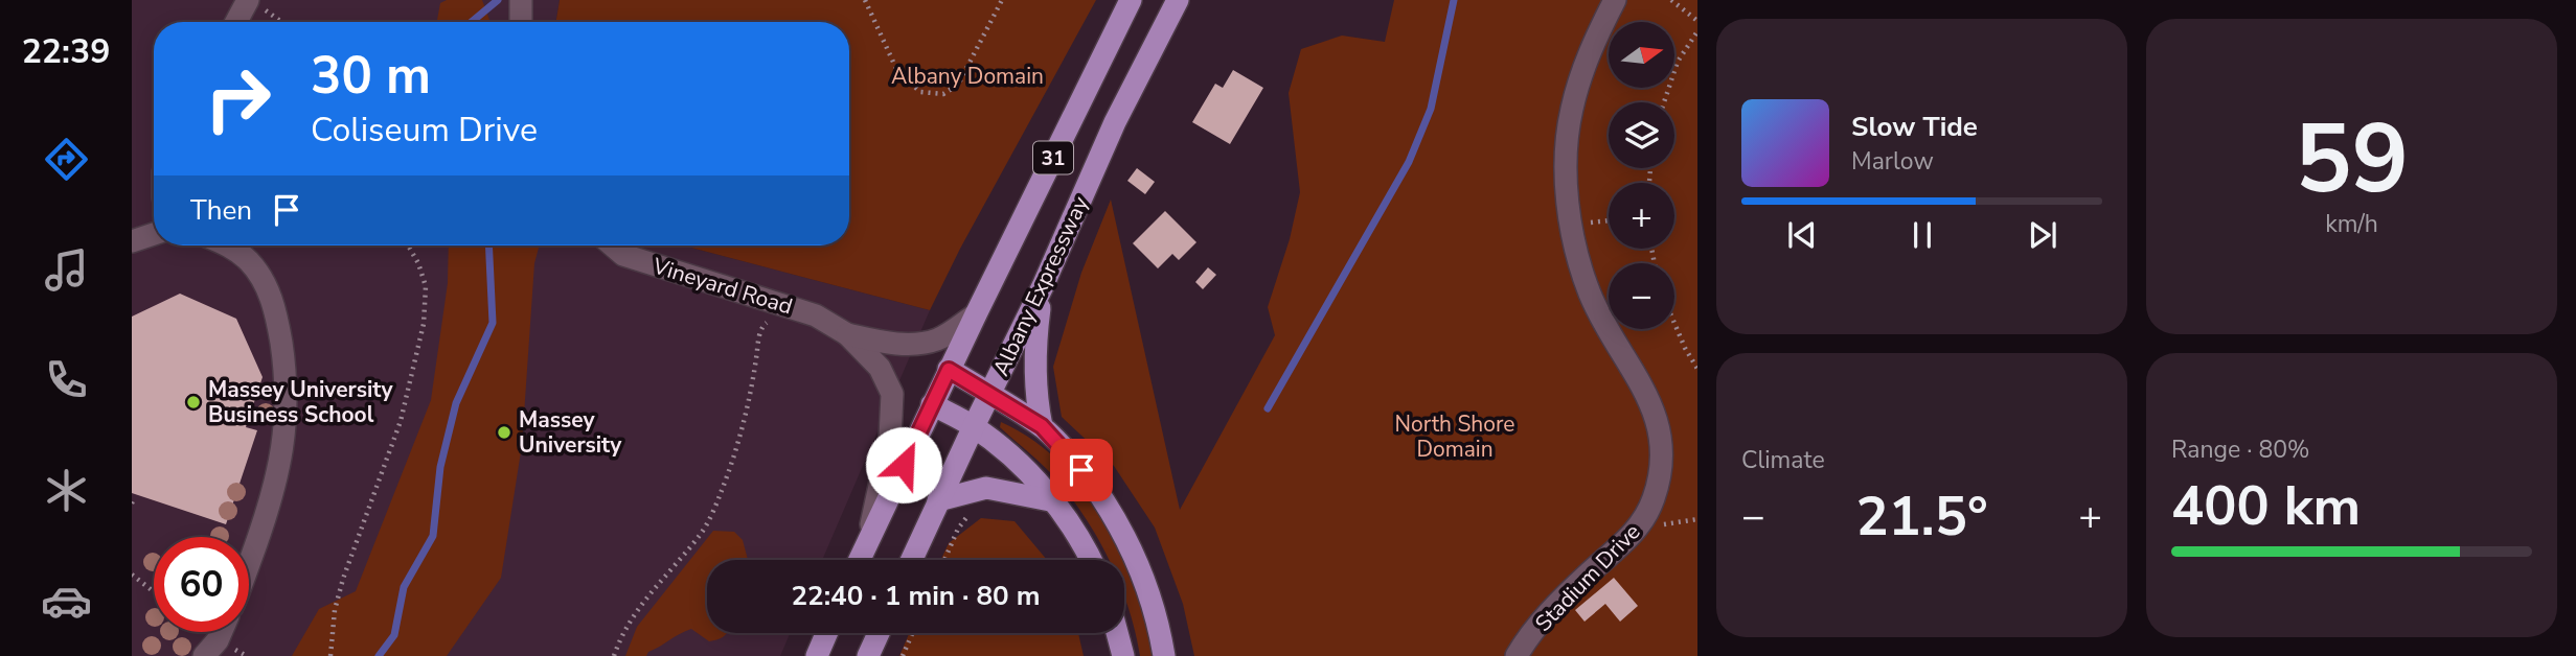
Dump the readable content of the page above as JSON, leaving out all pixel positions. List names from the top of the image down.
{
  "streets": {
    "main road": ["31", "Albany Expressway"],
    "street": ["Vineyard Road", "Stadium Drive"]
  },
  "crossings": [
    ["Vineyard Road", "Albany Expressway"]
  ],
  "parks": ["Albany Domain", "North Shore Domain"],
  "places": ["Massey University Business School", "Massey University"],
  "north": "right",
  "page": {
    "tabs": "22:39",
    "tile": [
      ["59", "km/h"],
      "Climate",
      ["Range · 80%", "400 km"]
    ],
    "map_buttons": ["+", "−"],
    "turn": ["30 m", "Coliseum Drive"],
    "song": ["Slow Tide", "Marlow"],
    "then": "Then",
    "heat": ["−", "21.5°", "+"],
    "limit": "60",
    "trip": "22:40 · 1 min · 80 m"
  }
}
